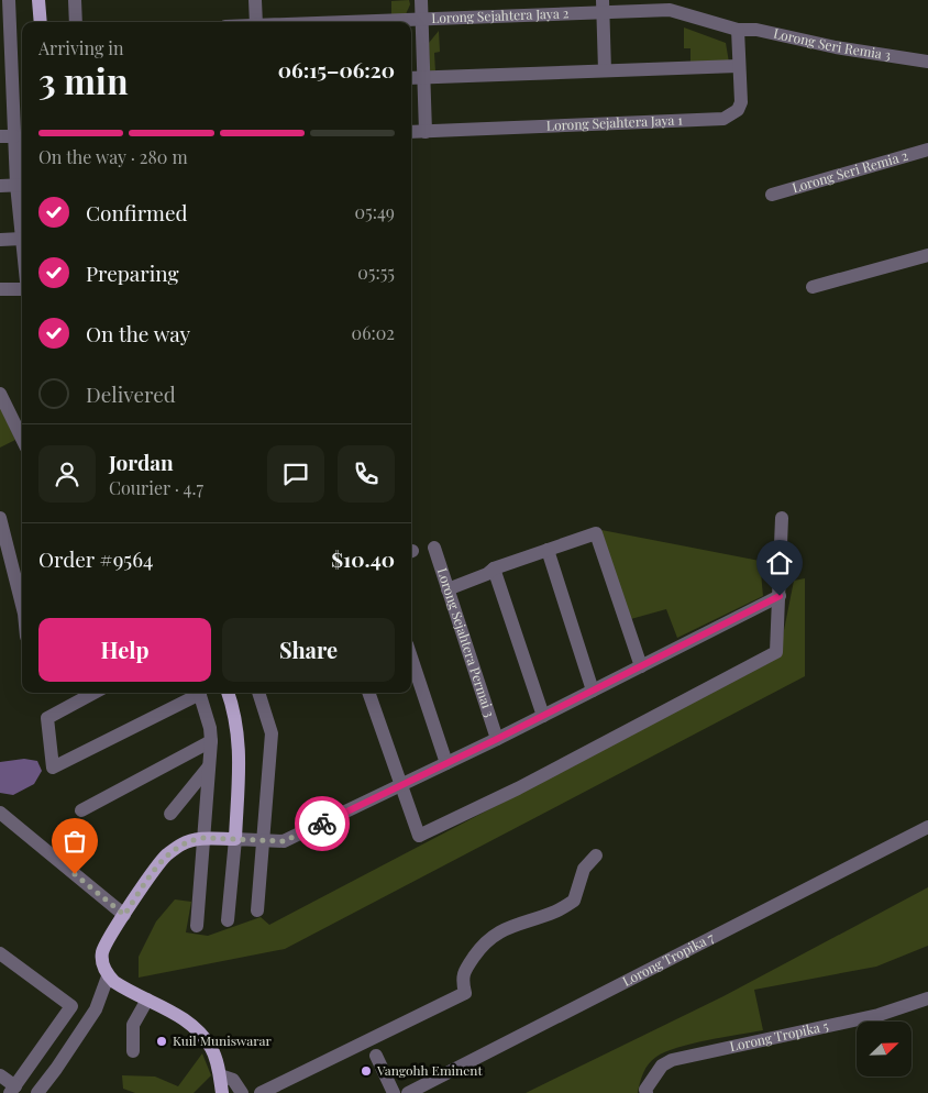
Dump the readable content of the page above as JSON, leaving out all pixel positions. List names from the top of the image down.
{
  "streets": {
    "street": [
      "Lorong Sejahtera Jaya 2",
      "Lorong Seri Remia 3",
      "Lorong Sejahtera Jaya 1",
      "Lorong Seri Remia 2",
      "Lorong Sejahtera Permai 3",
      "Lorong Tropika 7",
      "Lorong Tropika 5"
    ]
  },
  "crossings": [
    ["Lorong Sejahtera Jaya 2", "Lorong Seri Remia 3"],
    ["Lorong Sejahtera Jaya 2", "Lorong Sejahtera Jaya 1"],
    ["Lorong Seri Remia 3", "Lorong Sejahtera Jaya 1"]
  ],
  "places": ["Kuil Muniswarar", "Vangohh Eminent"],
  "north": "top right",
  "page": {
    "heading": ["3 min", "Arriving in", "06:15–06:20"],
    "panel": [
      "Jordan",
      "Courier · 4.7",
      "Order #9564",
      "$10.40"
    ],
    "bar": "On the way · 280 m",
    "list": [
      ["Confirmed", "05:49"],
      ["Preparing", "05:55"],
      ["On the way", "06:02"],
      "Delivered"
    ],
    "buttons": ["Help", "Share"]
  }
}
